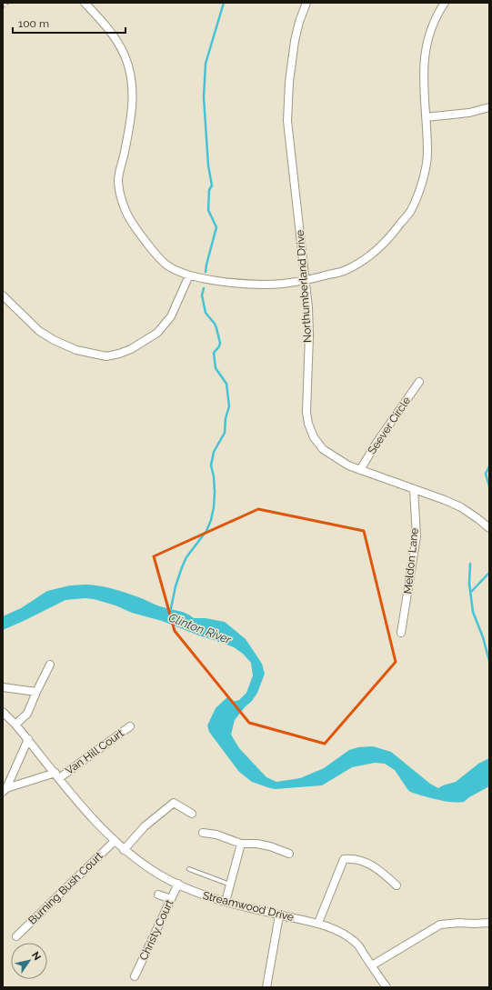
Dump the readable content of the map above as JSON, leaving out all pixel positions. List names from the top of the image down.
{
  "streets": {
    "street": [
      "Northumberland Drive",
      "Seever Circle",
      "Meldon Lane",
      "Van Hill Court",
      "Burning Bush Court",
      "Streamwood Drive",
      "Christy Court"
    ]
  },
  "crossings": [
    ["Northumberland Drive", "Seever Circle"],
    ["Northumberland Drive", "Meldon Lane"],
    ["Van Hill Court", "Streamwood Drive"],
    ["Burning Bush Court", "Streamwood Drive"],
    ["Streamwood Drive", "Christy Court"]
  ],
  "water": ["Clinton River"],
  "scale_bar": "100 m",
  "north": "top right"
}
